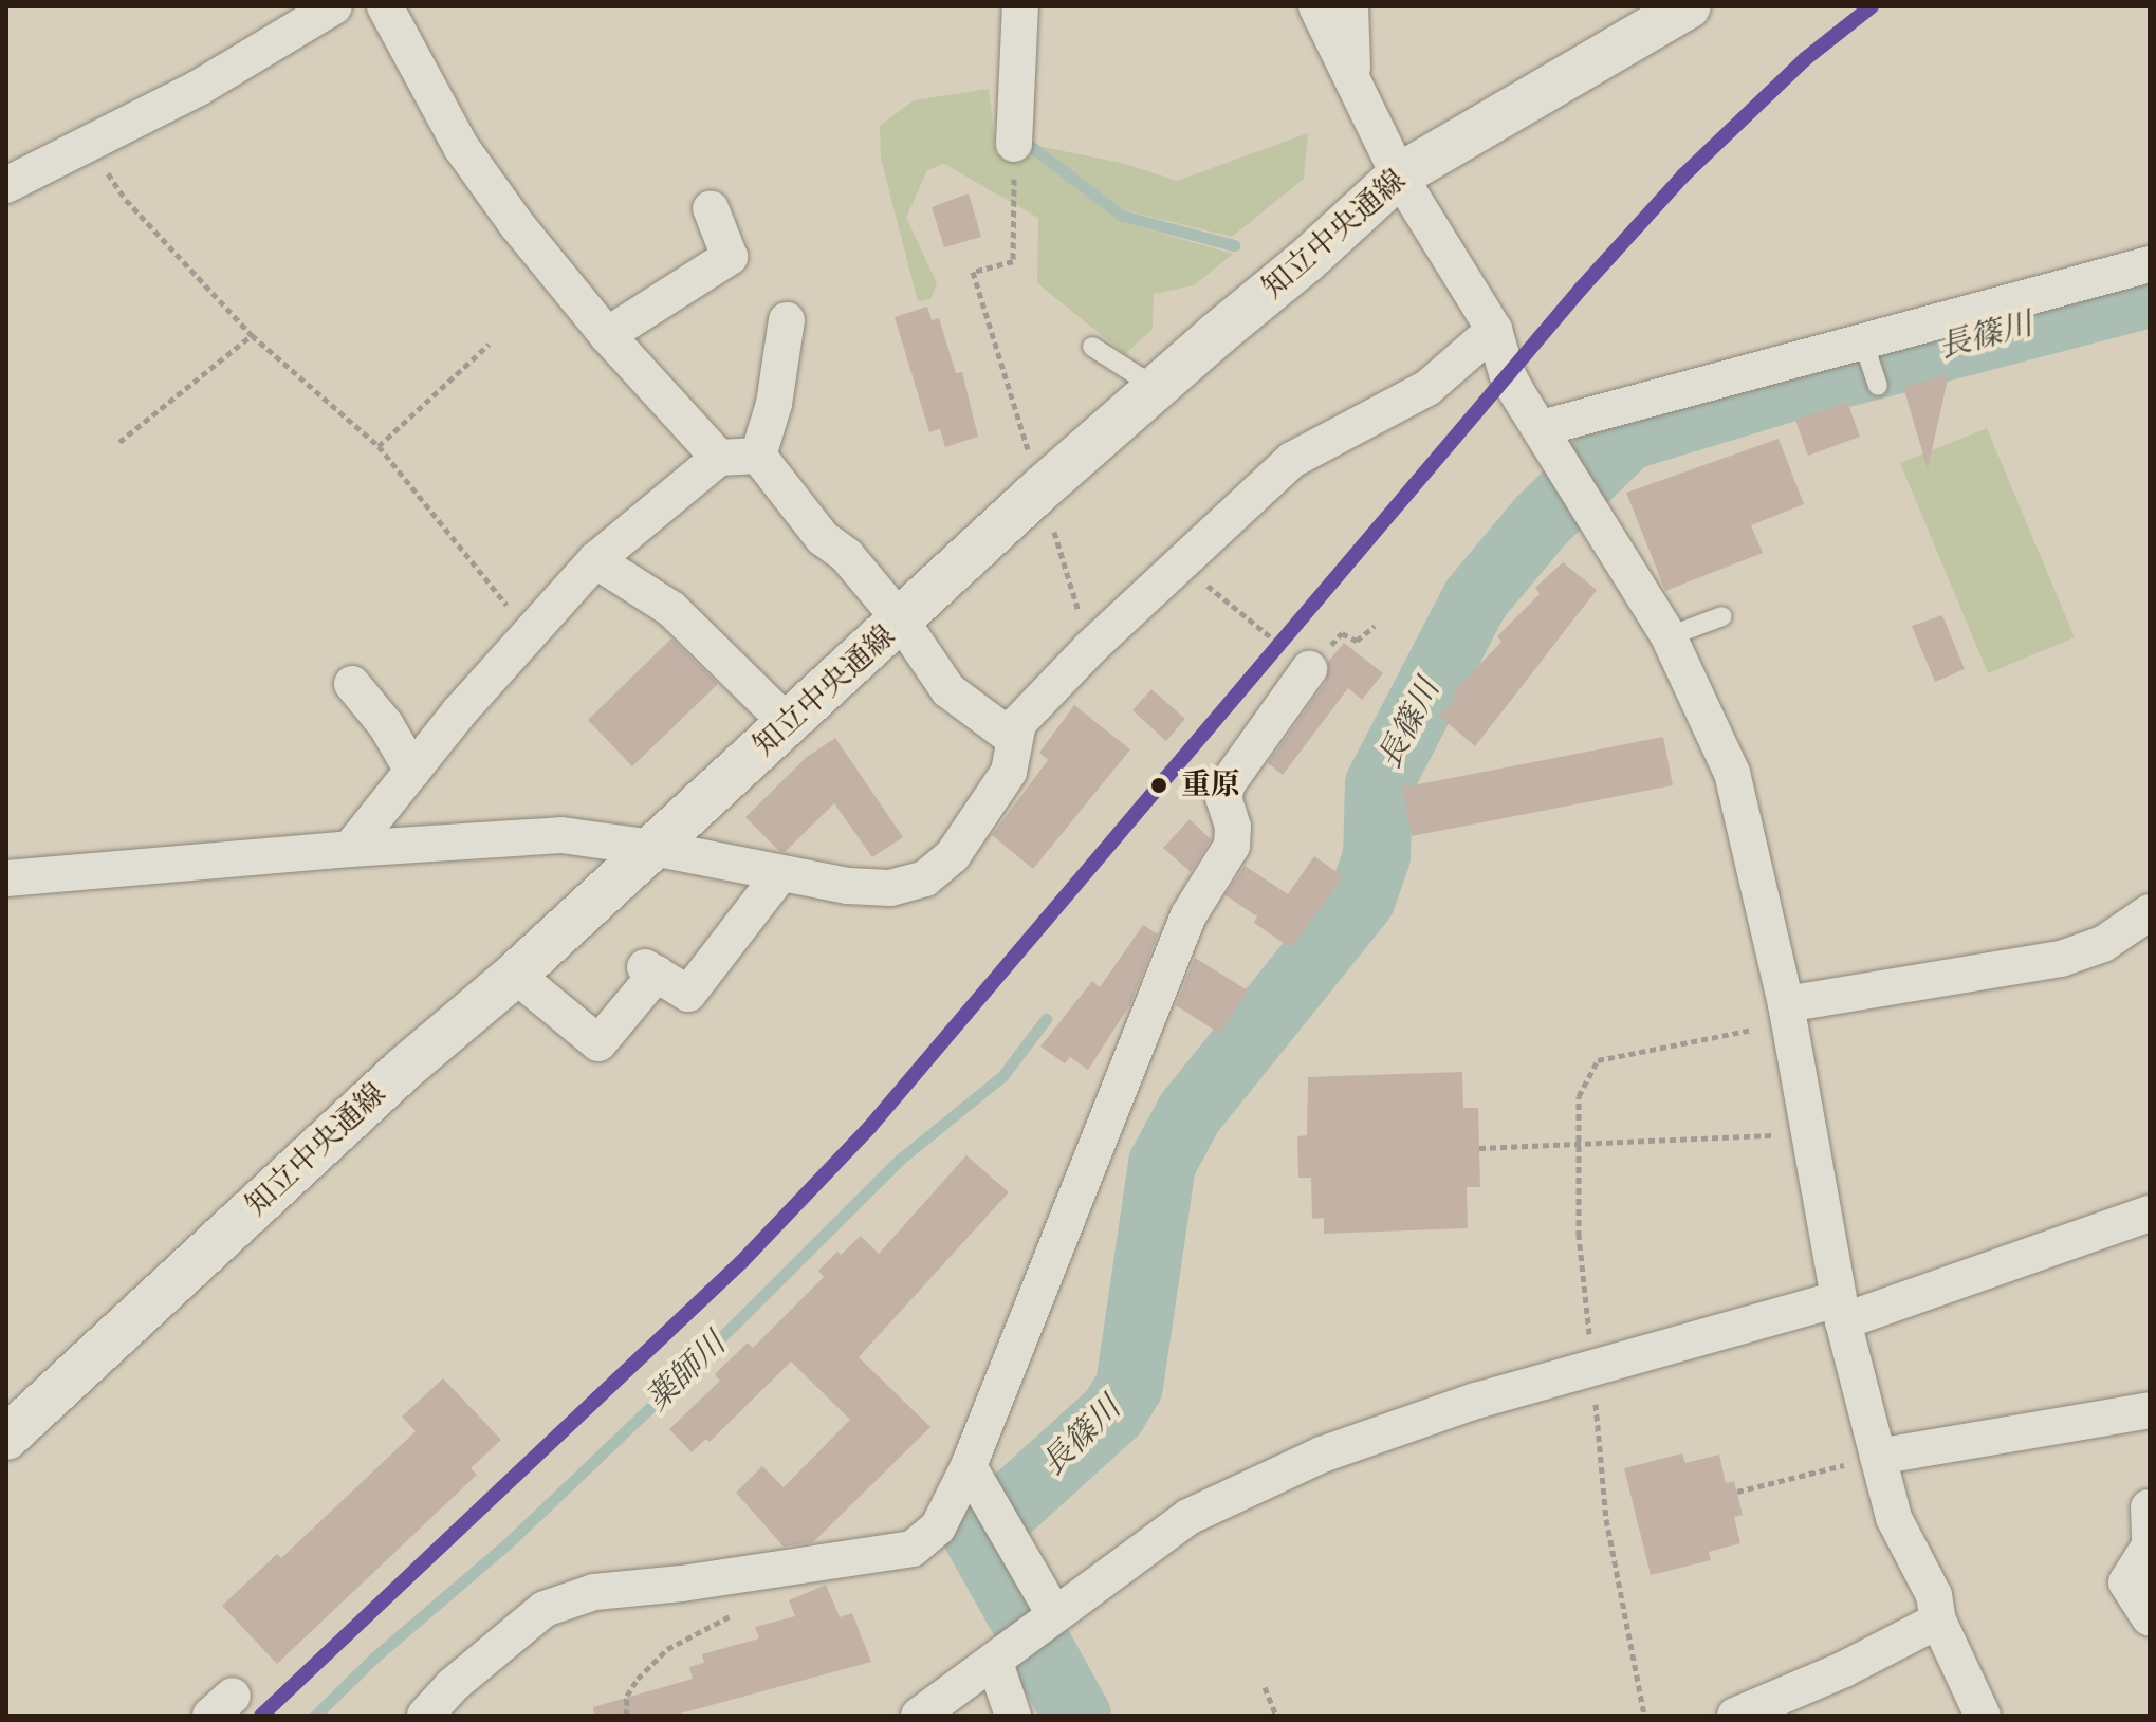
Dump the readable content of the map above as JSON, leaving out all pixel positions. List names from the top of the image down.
{
  "streets": {
    "street": ["知立中央通線"]
  },
  "water": ["長篠川", "薬師川"],
  "places": ["重原"]
}
